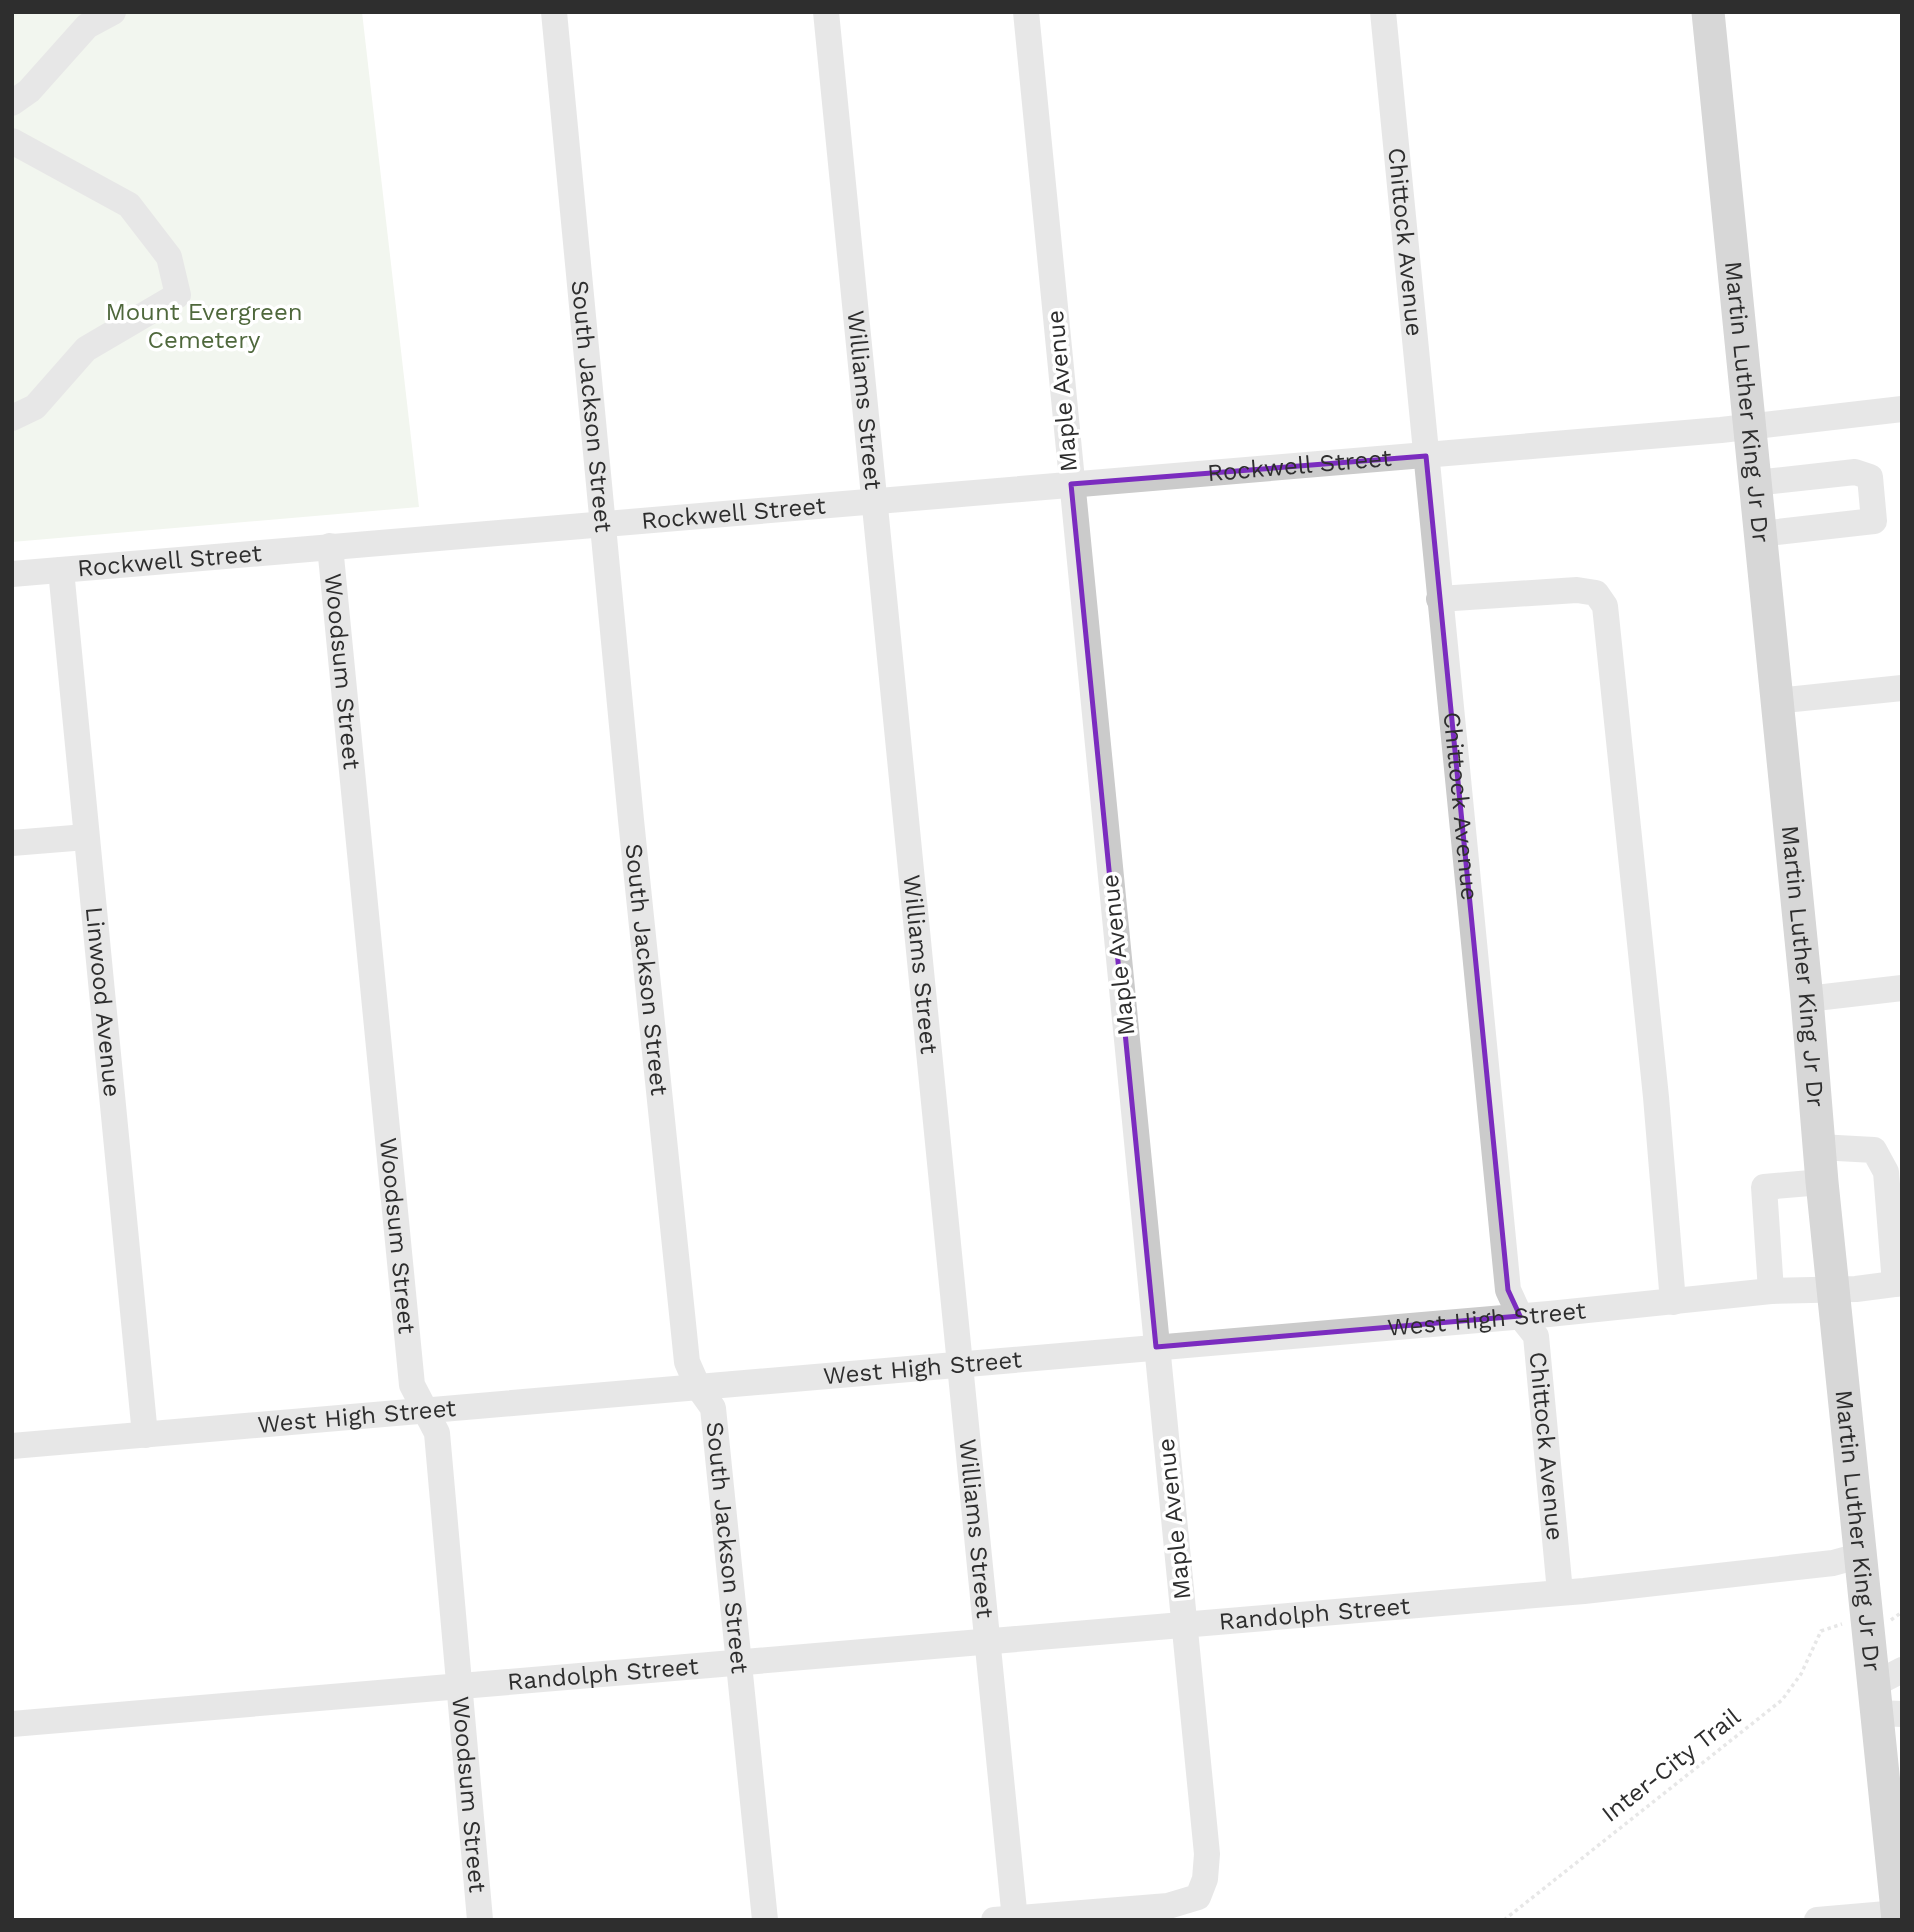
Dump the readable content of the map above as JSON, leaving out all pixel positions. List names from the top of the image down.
{
  "streets": {
    "main road": ["Martin Luther King Jr Dr"],
    "street": [
      "Chittock Avenue",
      "Maple Avenue",
      "Williams Street",
      "South Jackson Street",
      "Rockwell Street",
      "Woodsum Street",
      "Linwood Avenue",
      "West High Street",
      "Randolph Street"
    ],
    "path": ["Inter-City Trail"]
  },
  "crossings": [
    ["Chittock Avenue", "Rockwell Street"],
    ["Chittock Avenue", "West High Street"],
    ["Chittock Avenue", "Randolph Street"],
    ["Maple Avenue", "Williams Street"],
    ["Maple Avenue", "Rockwell Street"],
    ["Maple Avenue", "West High Street"],
    ["Maple Avenue", "Randolph Street"],
    ["Williams Street", "Rockwell Street"],
    ["Williams Street", "West High Street"],
    ["Williams Street", "Randolph Street"],
    ["Martin Luther King Jr Dr", "Rockwell Street"],
    ["Martin Luther King Jr Dr", "West High Street"],
    ["Martin Luther King Jr Dr", "Randolph Street"],
    ["South Jackson Street", "Rockwell Street"],
    ["South Jackson Street", "West High Street"],
    ["South Jackson Street", "Randolph Street"],
    ["Rockwell Street", "Woodsum Street"],
    ["Rockwell Street", "Linwood Avenue"],
    ["Woodsum Street", "West High Street"],
    ["Woodsum Street", "Randolph Street"],
    ["Linwood Avenue", "West High Street"]
  ],
  "parks": ["Mount Evergreen Cemetery"]
}
